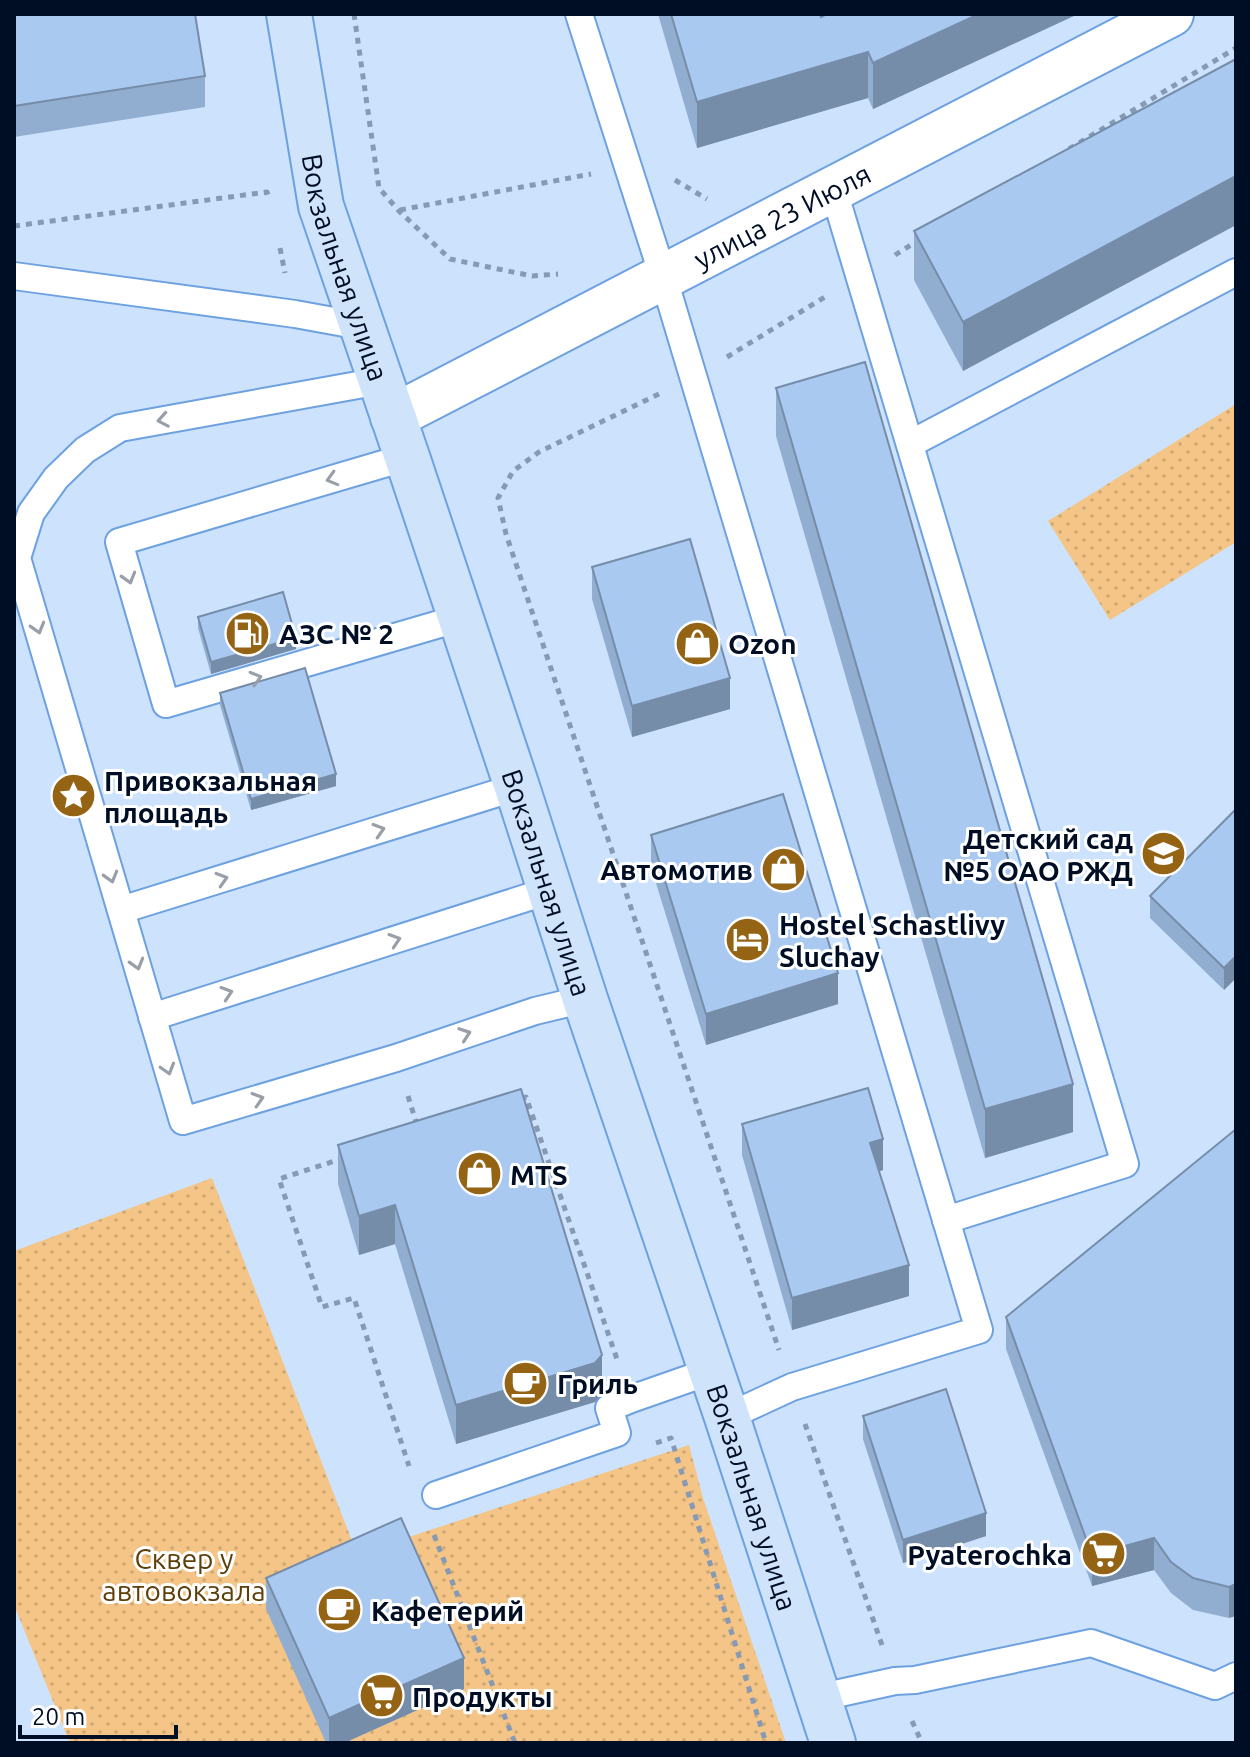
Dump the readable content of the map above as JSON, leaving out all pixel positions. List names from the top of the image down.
{
  "streets": {
    "main road": ["Вокзальная улица"],
    "street": ["улица 23 Июля"]
  },
  "crossings": [
    ["улица 23 Июля", "Вокзальная улица"]
  ],
  "parks": ["Сквер у автовокзала"],
  "places": {
    "fuel station": ["АЗС № 2"],
    "shop": ["Ozon", "Автомотив", "MTS"],
    "place": ["Привокзальная площадь"],
    "school or university": ["Детский сад №5 ОАО РЖД"],
    "hotel": ["Hostel Schastlivy Sluchay"],
    "cafe": ["Гриль", "Кафетерий"],
    "supermarket": ["Pyaterochka", "Продукты"]
  },
  "scale_bar": "20 m"
}
